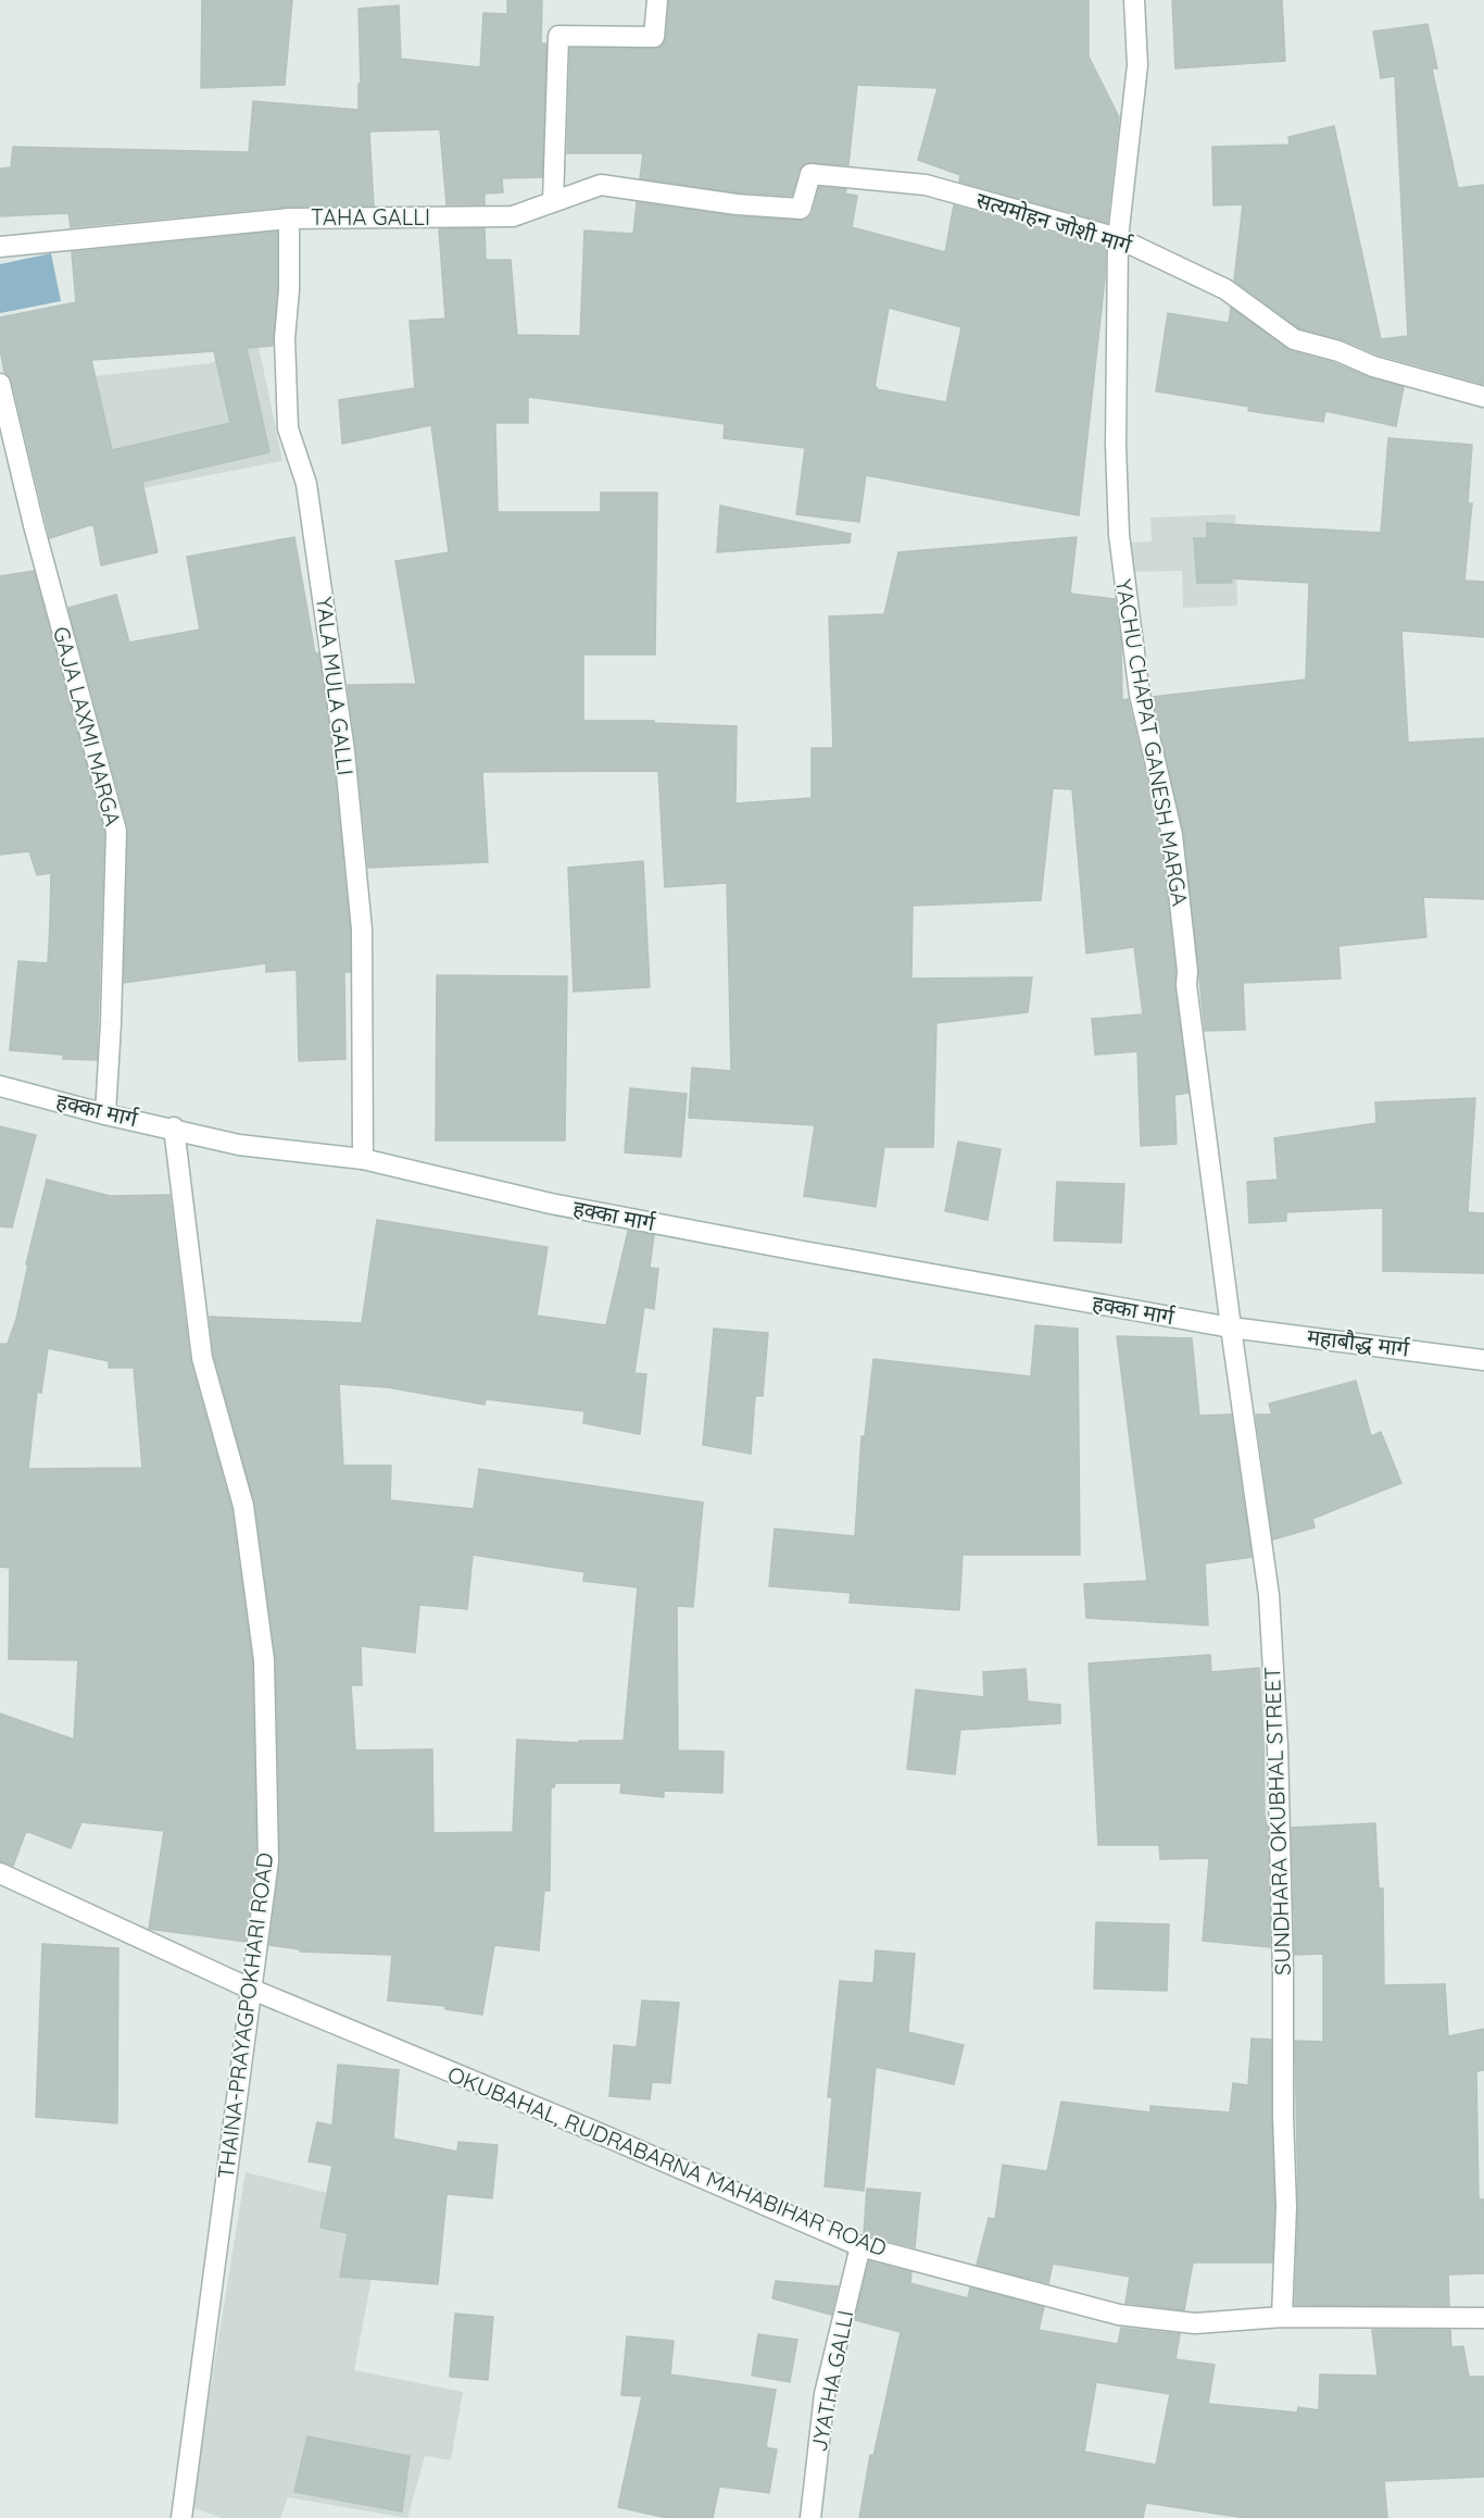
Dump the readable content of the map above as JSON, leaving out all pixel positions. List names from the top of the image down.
{
  "streets": {
    "street": [
      "TAHA GALLI",
      "सत्यमोहन जोशी मार्ग",
      "YALA MULA GALLI",
      "GAJA LAXMI MARGA",
      "YACHU CHAPAT GANESH MARGA",
      "हक्का मार्ग",
      "महाबौद्ध मार्ग",
      "SUNDHARA OKUBHAL STREET",
      "THAINA-PRAYAGPOKHARI ROAD",
      "OKUBAHAL, RUDRABARNA MAHABIHAR ROAD",
      "JYATHA GALLI"
    ]
  },
  "crossings": [
    ["TAHA GALLI", "सत्यमोहन जोशी मार्ग"],
    ["TAHA GALLI", "YALA MULA GALLI"],
    ["सत्यमोहन जोशी मार्ग", "YACHU CHAPAT GANESH MARGA"],
    ["YALA MULA GALLI", "हक्का मार्ग"],
    ["GAJA LAXMI MARGA", "हक्का मार्ग"],
    ["YACHU CHAPAT GANESH MARGA", "हक्का मार्ग"],
    ["YACHU CHAPAT GANESH MARGA", "महाबौद्ध मार्ग"],
    ["YACHU CHAPAT GANESH MARGA", "SUNDHARA OKUBHAL STREET"],
    ["हक्का मार्ग", "महाबौद्ध मार्ग"],
    ["हक्का मार्ग", "SUNDHARA OKUBHAL STREET"],
    ["हक्का मार्ग", "THAINA-PRAYAGPOKHARI ROAD"],
    ["महाबौद्ध मार्ग", "SUNDHARA OKUBHAL STREET"],
    ["SUNDHARA OKUBHAL STREET", "OKUBAHAL, RUDRABARNA MAHABIHAR ROAD"],
    ["THAINA-PRAYAGPOKHARI ROAD", "OKUBAHAL, RUDRABARNA MAHABIHAR ROAD"],
    ["OKUBAHAL, RUDRABARNA MAHABIHAR ROAD", "JYATHA GALLI"]
  ]
}
